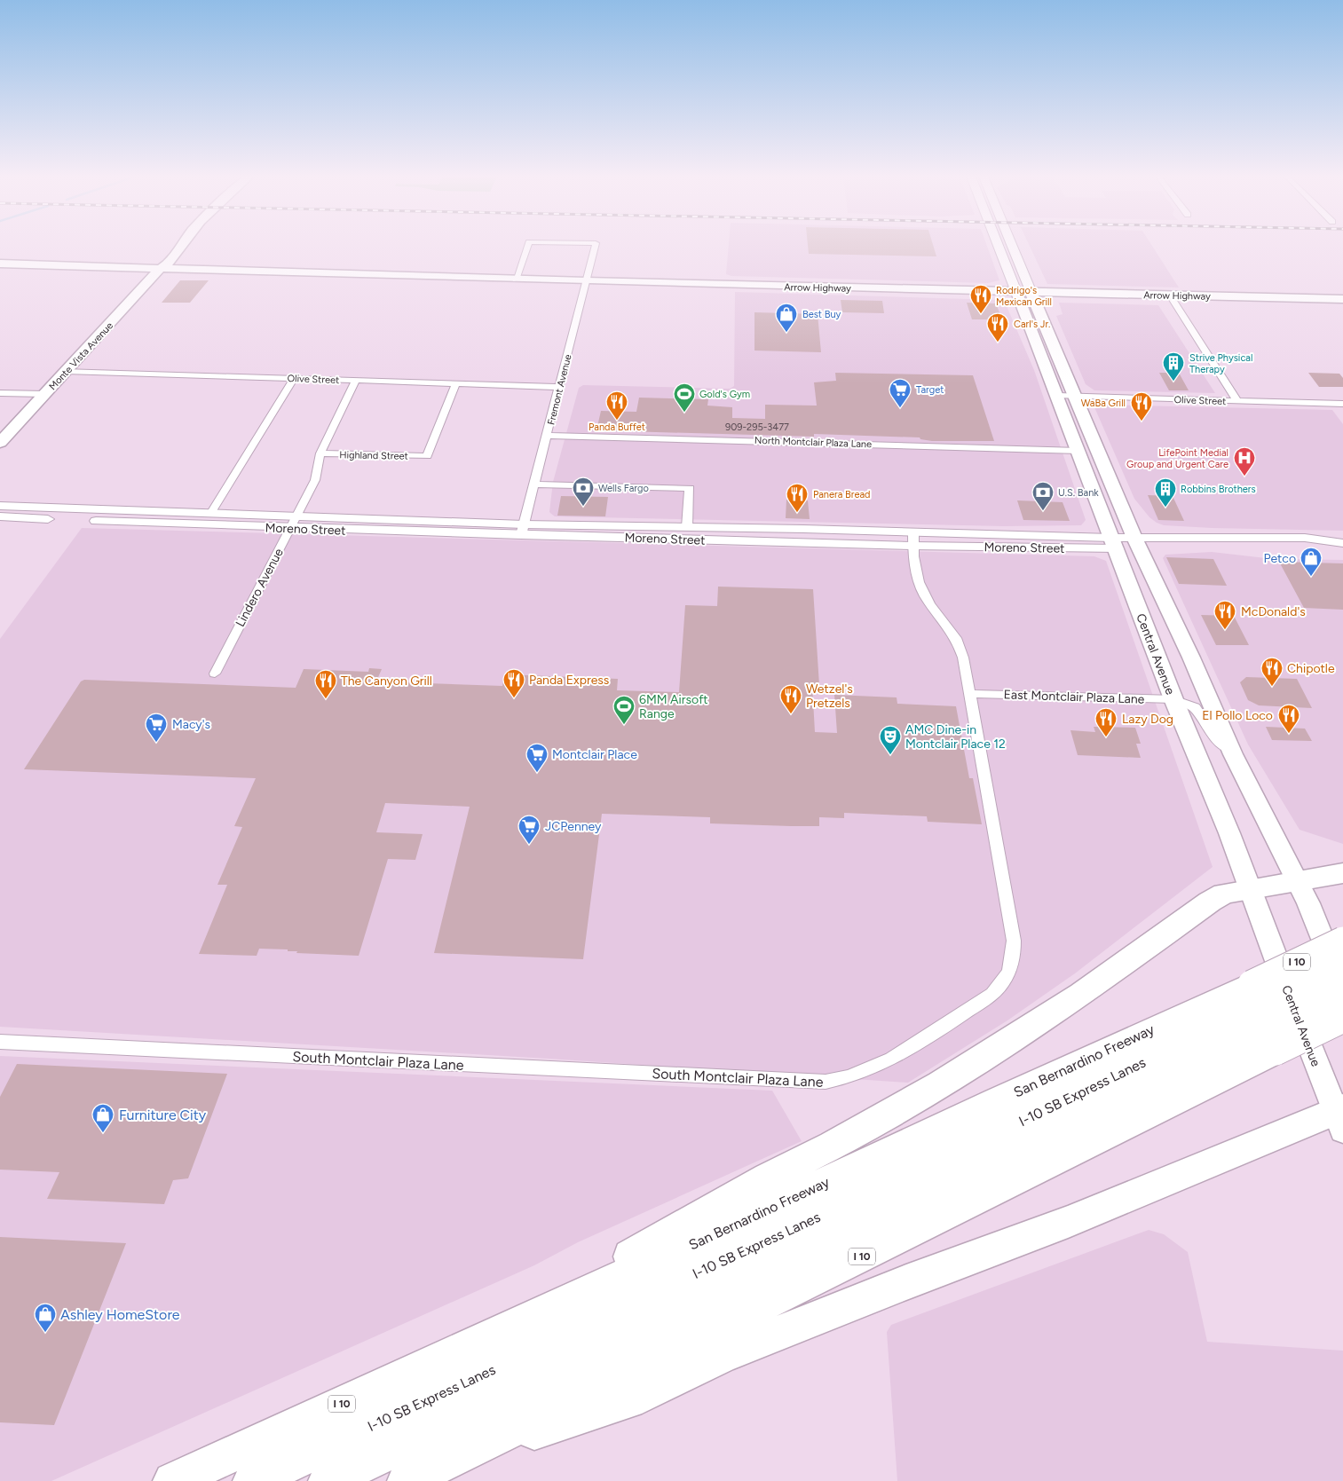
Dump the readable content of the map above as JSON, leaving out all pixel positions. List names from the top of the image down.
{
  "streets": {
    "highway": ["I 10", "San Bernardino Freeway", "I-10 SB Express Lanes"],
    "main road": ["Arrow Highway", "Monte Vista Avenue", "Central Avenue"],
    "street": [
      "Olive Street",
      "Fremont Avenue",
      "North Montclair Plaza Lane",
      "Highland Street",
      "Moreno Street",
      "Lindero Avenue",
      "East Montclair Plaza Lane",
      "South Montclair Plaza Lane"
    ]
  },
  "crossings": [
    ["Arrow Highway", "Monte Vista Avenue"],
    ["Arrow Highway", "Fremont Avenue"],
    ["Arrow Highway", "Central Avenue"],
    ["Monte Vista Avenue", "Olive Street"],
    ["Olive Street", "Fremont Avenue"],
    ["Olive Street", "Lindero Avenue"],
    ["Olive Street", "Central Avenue"],
    ["Fremont Avenue", "North Montclair Plaza Lane"],
    ["Fremont Avenue", "Moreno Street"],
    ["North Montclair Plaza Lane", "Central Avenue"],
    ["Highland Street", "Lindero Avenue"],
    ["Moreno Street", "Lindero Avenue"],
    ["Moreno Street", "Central Avenue"],
    ["Moreno Street", "South Montclair Plaza Lane"],
    ["Central Avenue", "East Montclair Plaza Lane"],
    ["East Montclair Plaza Lane", "South Montclair Plaza Lane"],
    ["San Bernardino Freeway", "I-10 SB Express Lanes"]
  ],
  "places": {
    "restaurant": [
      "Rodrigo's Mexican Grill",
      "Carl's Jr.",
      "Panda Buffet",
      "WaBa Grill",
      "Panera Bread",
      "McDonald's",
      "Chipotle",
      "Panda Express",
      "The Canyon Grill",
      "Wetzel's Pretzels",
      "El Pollo Loco",
      "Lazy Dog"
    ],
    "shop": [
      "Best Buy",
      "Petco",
      "Furniture City",
      "Ashley HomeStore"
    ],
    "building": ["Strive Physical Therapy", "Robbins Brothers"],
    "supermarket": [
      "Target",
      "Macy's",
      "Montclair Place",
      "JCPenney"
    ],
    "sports": ["Gold's Gym", "6MM Airsoft Range"],
    "hospital": ["LifePoint Medial Group and Urgent Care"],
    "bank": ["Wells Fargo", "U.S. Bank"],
    "theatre": ["AMC Dine-in Montclair Place 12"]
  },
  "house_numbers": ["909-295-3477"]
}
